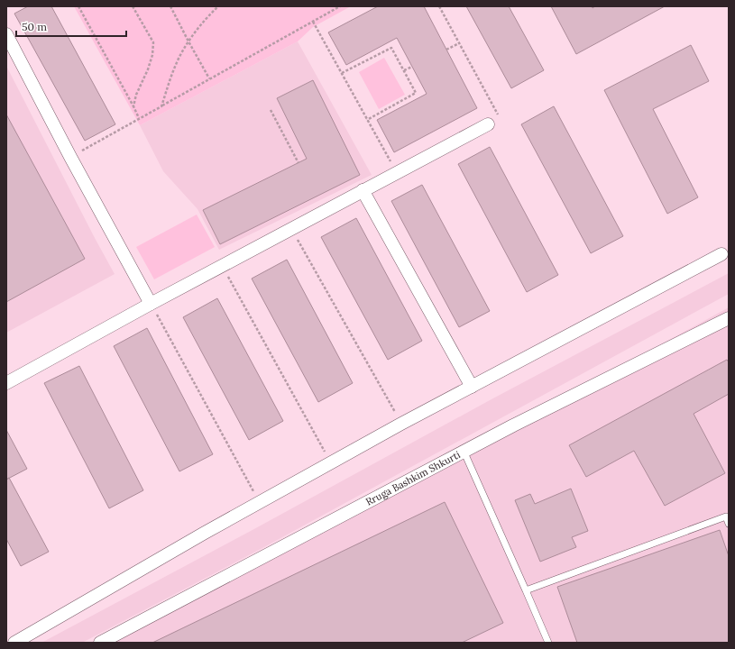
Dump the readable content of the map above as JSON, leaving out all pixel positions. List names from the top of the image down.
{
  "streets": {
    "street": ["Rruga Bashkim Shkurti"]
  },
  "scale_bar": "50 m"
}
